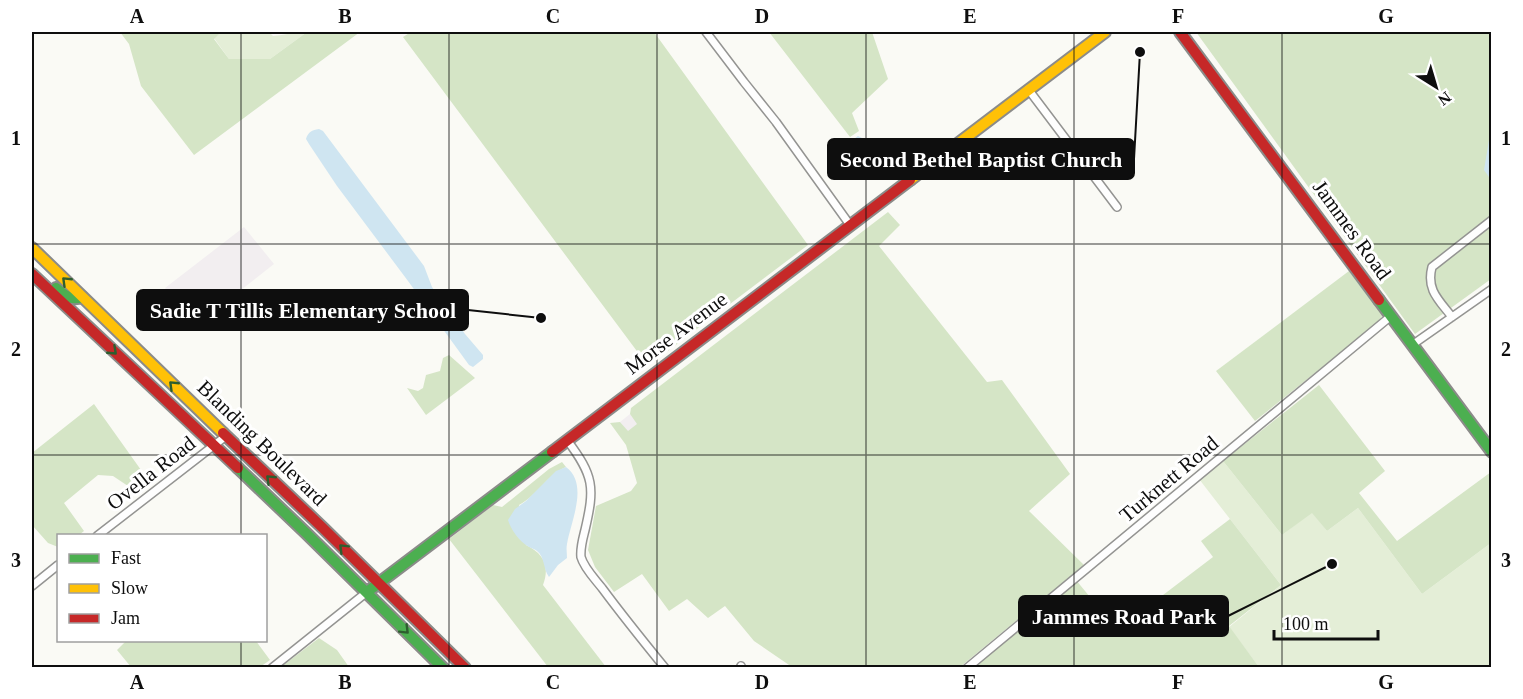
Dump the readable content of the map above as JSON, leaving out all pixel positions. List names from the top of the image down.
{
  "streets": {
    "street": [
      "Jammes Road",
      "Morse Avenue",
      "Blanding Boulevard",
      "Ovella Road",
      "Turknett Road"
    ]
  },
  "crossings": [
    ["Jammes Road", "Turknett Road"],
    ["Morse Avenue", "Blanding Boulevard"],
    ["Blanding Boulevard", "Ovella Road"]
  ],
  "places": ["Second Bethel Baptist Church", "Sadie T Tillis Elementary School", "Jammes Road Park"],
  "legend": ["Fast", "Slow", "Jam"],
  "scale_bar": "100 m",
  "north": "bottom right",
  "grid": {
    "columns": [
      "A",
      "B",
      "C",
      "D",
      "E",
      "F",
      "G"
    ],
    "rows": ["1", "2", "3"]
  }
}
